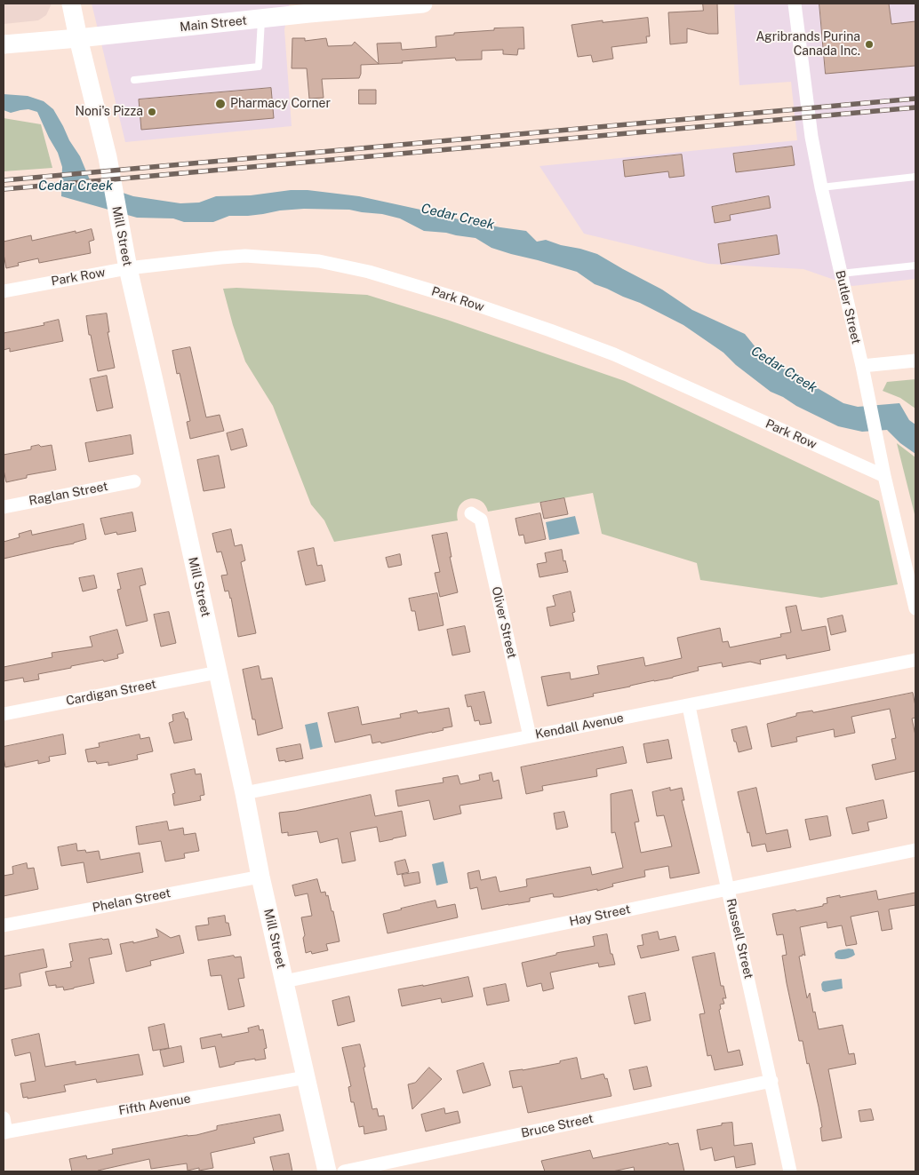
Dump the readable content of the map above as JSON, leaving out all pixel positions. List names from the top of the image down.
{
  "streets": {
    "main road": ["Main Street", "Mill Street"],
    "street": [
      "Park Row",
      "Butler Street",
      "Raglan Street",
      "Oliver Street",
      "Cardigan Street",
      "Kendall Avenue",
      "Phelan Street",
      "Hay Street",
      "Russell Street",
      "Fifth Avenue",
      "Bruce Street"
    ]
  },
  "crossings": [
    ["Main Street", "Mill Street"],
    ["Mill Street", "Park Row"],
    ["Mill Street", "Cardigan Street"],
    ["Mill Street", "Kendall Avenue"],
    ["Mill Street", "Phelan Street"],
    ["Mill Street", "Hay Street"],
    ["Mill Street", "Fifth Avenue"],
    ["Park Row", "Butler Street"],
    ["Oliver Street", "Kendall Avenue"],
    ["Kendall Avenue", "Russell Street"],
    ["Hay Street", "Russell Street"],
    ["Russell Street", "Bruce Street"]
  ],
  "water": ["Cedar Creek"],
  "places": ["Agribrands Purina Canada Inc.", "Pharmacy Corner", "Noni's Pizza"]
}
